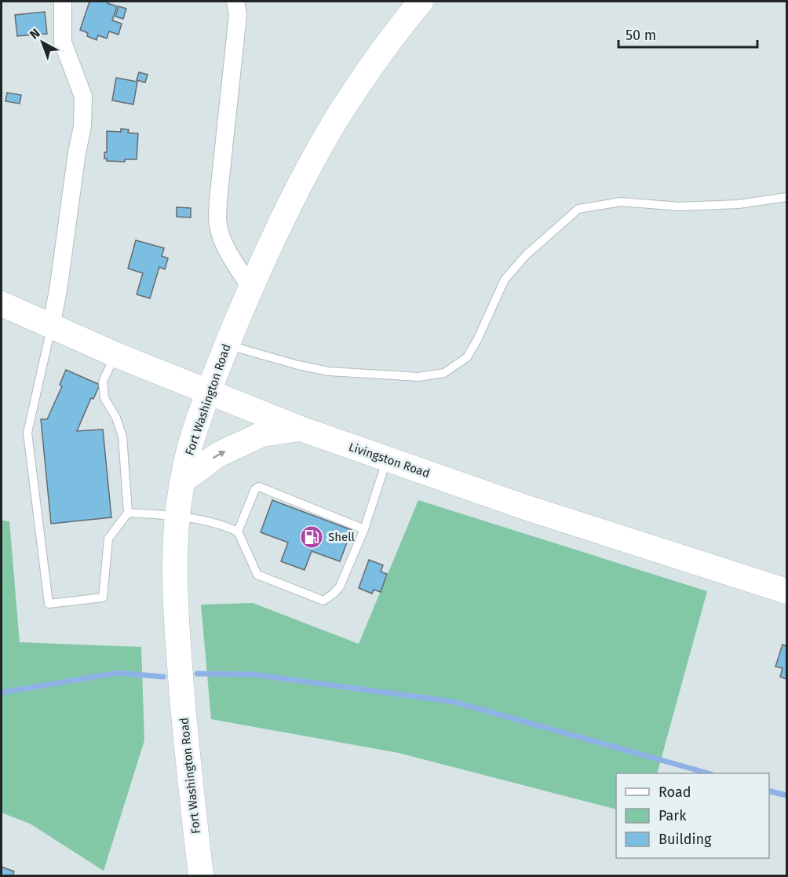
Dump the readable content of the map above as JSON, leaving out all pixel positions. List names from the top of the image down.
{
  "streets": {
    "main road": ["Fort Washington Road", "Livingston Road"]
  },
  "crossings": [
    ["Fort Washington Road", "Livingston Road"]
  ],
  "places": {
    "fuel station": ["Shell"]
  },
  "legend": ["Road", "Park", "Building"],
  "scale_bar": "50 m",
  "north": "top left"
}
